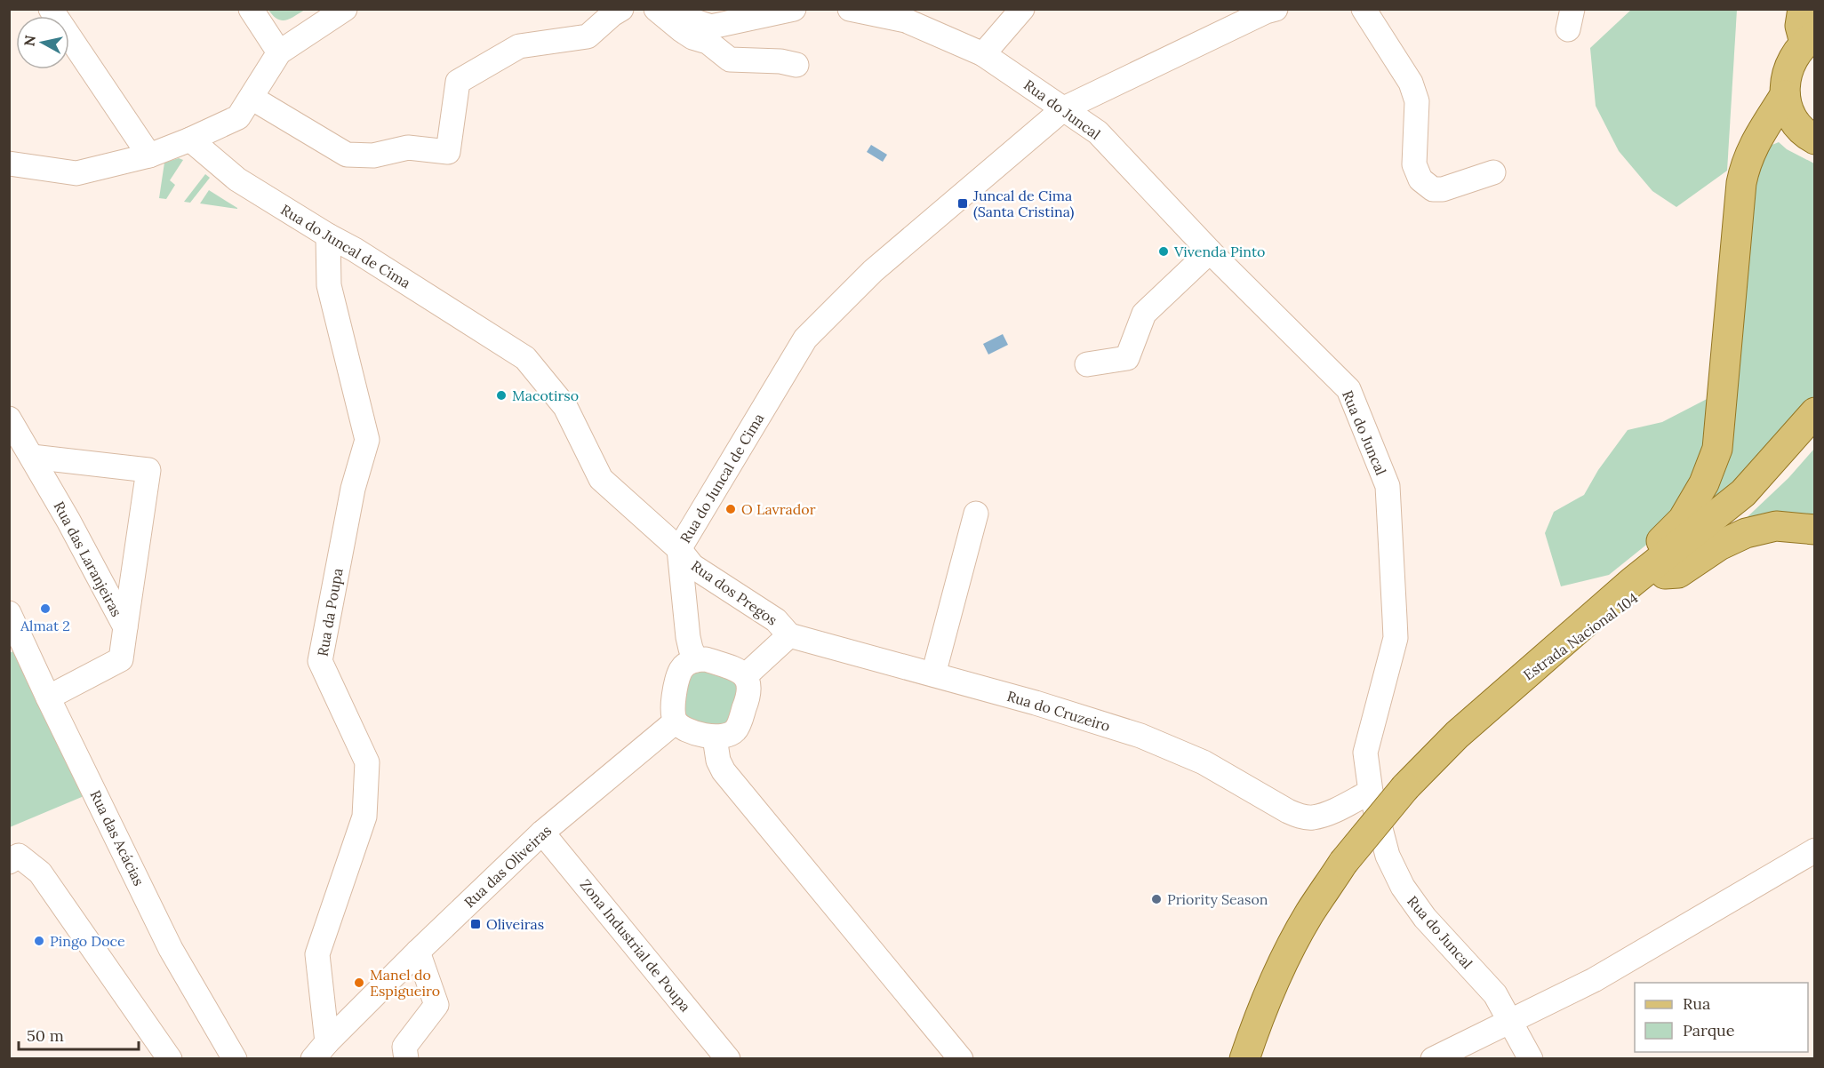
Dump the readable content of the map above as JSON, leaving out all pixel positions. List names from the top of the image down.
{
  "streets": {
    "main road": ["Estrada Nacional 104"],
    "street": [
      "Rua do Juncal",
      "Rua do Juncal de Cima",
      "Rua das Laranjeiras",
      "Rua dos Pregos",
      "Rua da Poupa",
      "Rua do Cruzeiro",
      "Rua das Acácias",
      "Rua das Oliveiras",
      "Zona Industrial de Poupa"
    ]
  },
  "crossings": [
    ["Rua do Juncal", "Rua do Juncal de Cima"],
    ["Rua do Juncal", "Rua do Cruzeiro"],
    ["Rua do Juncal de Cima", "Rua dos Pregos"],
    ["Rua do Juncal de Cima", "Rua da Poupa"],
    ["Rua das Laranjeiras", "Rua das Acácias"],
    ["Rua dos Pregos", "Rua do Cruzeiro"],
    ["Rua da Poupa", "Rua das Oliveiras"],
    ["Rua das Oliveiras", "Zona Industrial de Poupa"]
  ],
  "places": {
    "transit": ["Juncal de Cima (Santa Cristina)", "Oliveiras"],
    "other": [
      "Vivenda Pinto",
      "Macotirso",
      "O Lavrador",
      "Almat 2",
      "Priority Season",
      "Pingo Doce",
      "Manel do Espigueiro"
    ]
  },
  "legend": ["Rua", "Parque"],
  "scale_bar": "50 m",
  "north": "left"
}
